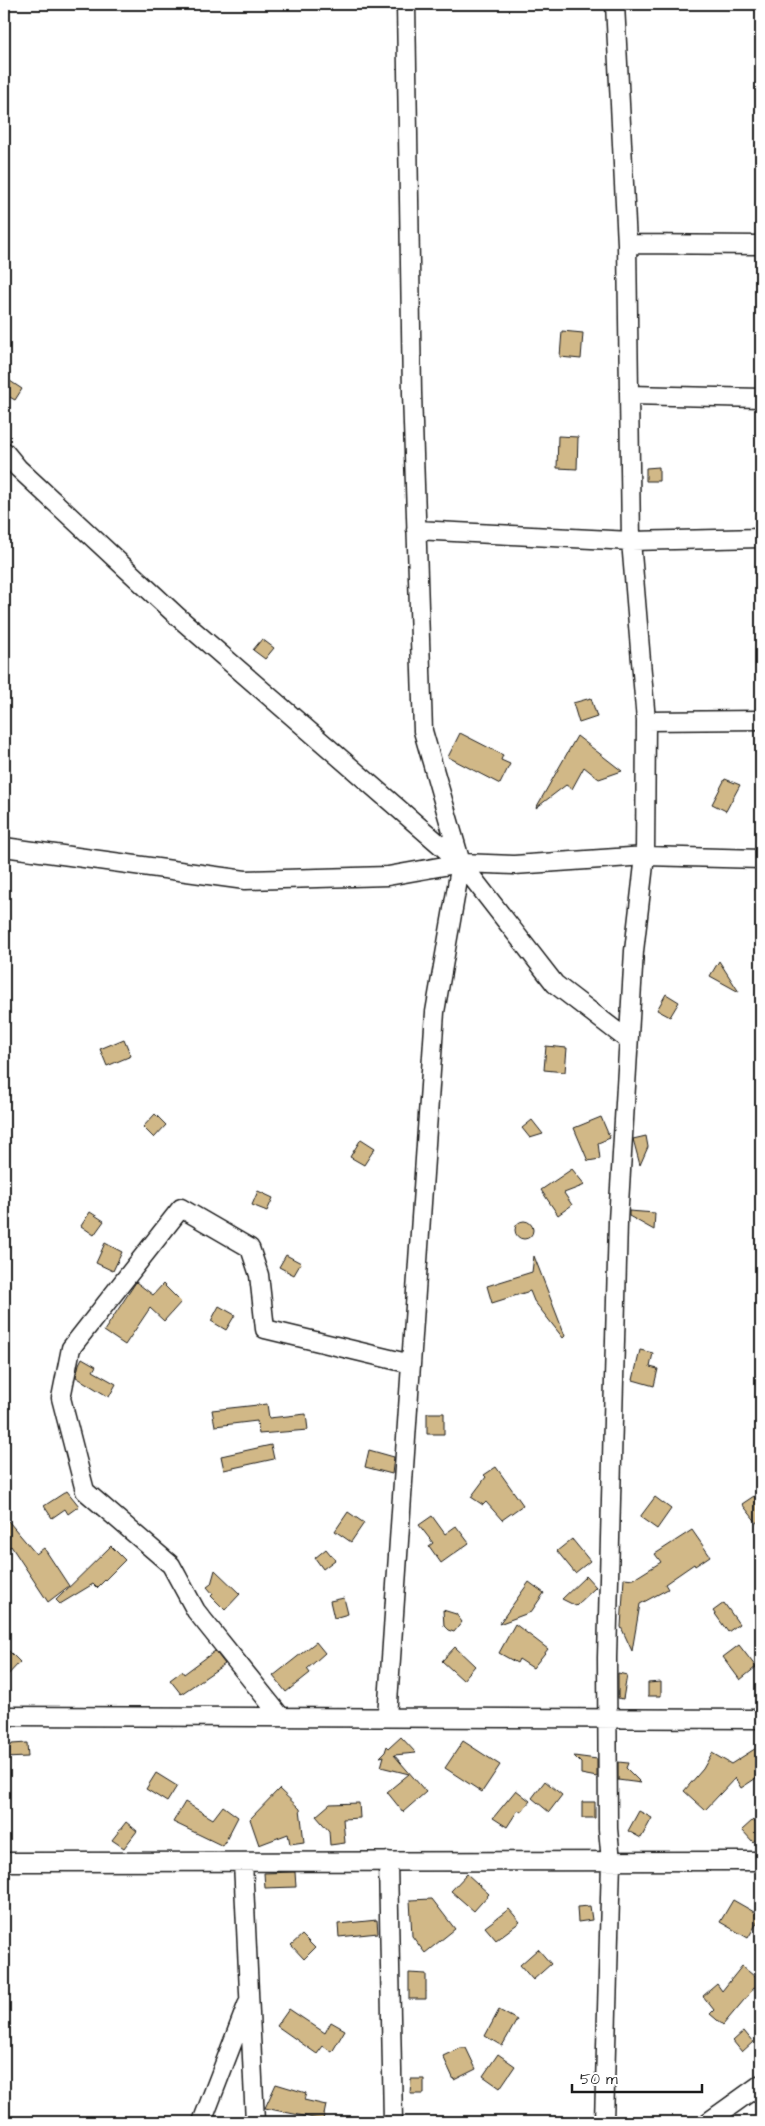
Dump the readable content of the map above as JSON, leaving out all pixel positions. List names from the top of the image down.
{
  "scale_bar": "50 m"
}
